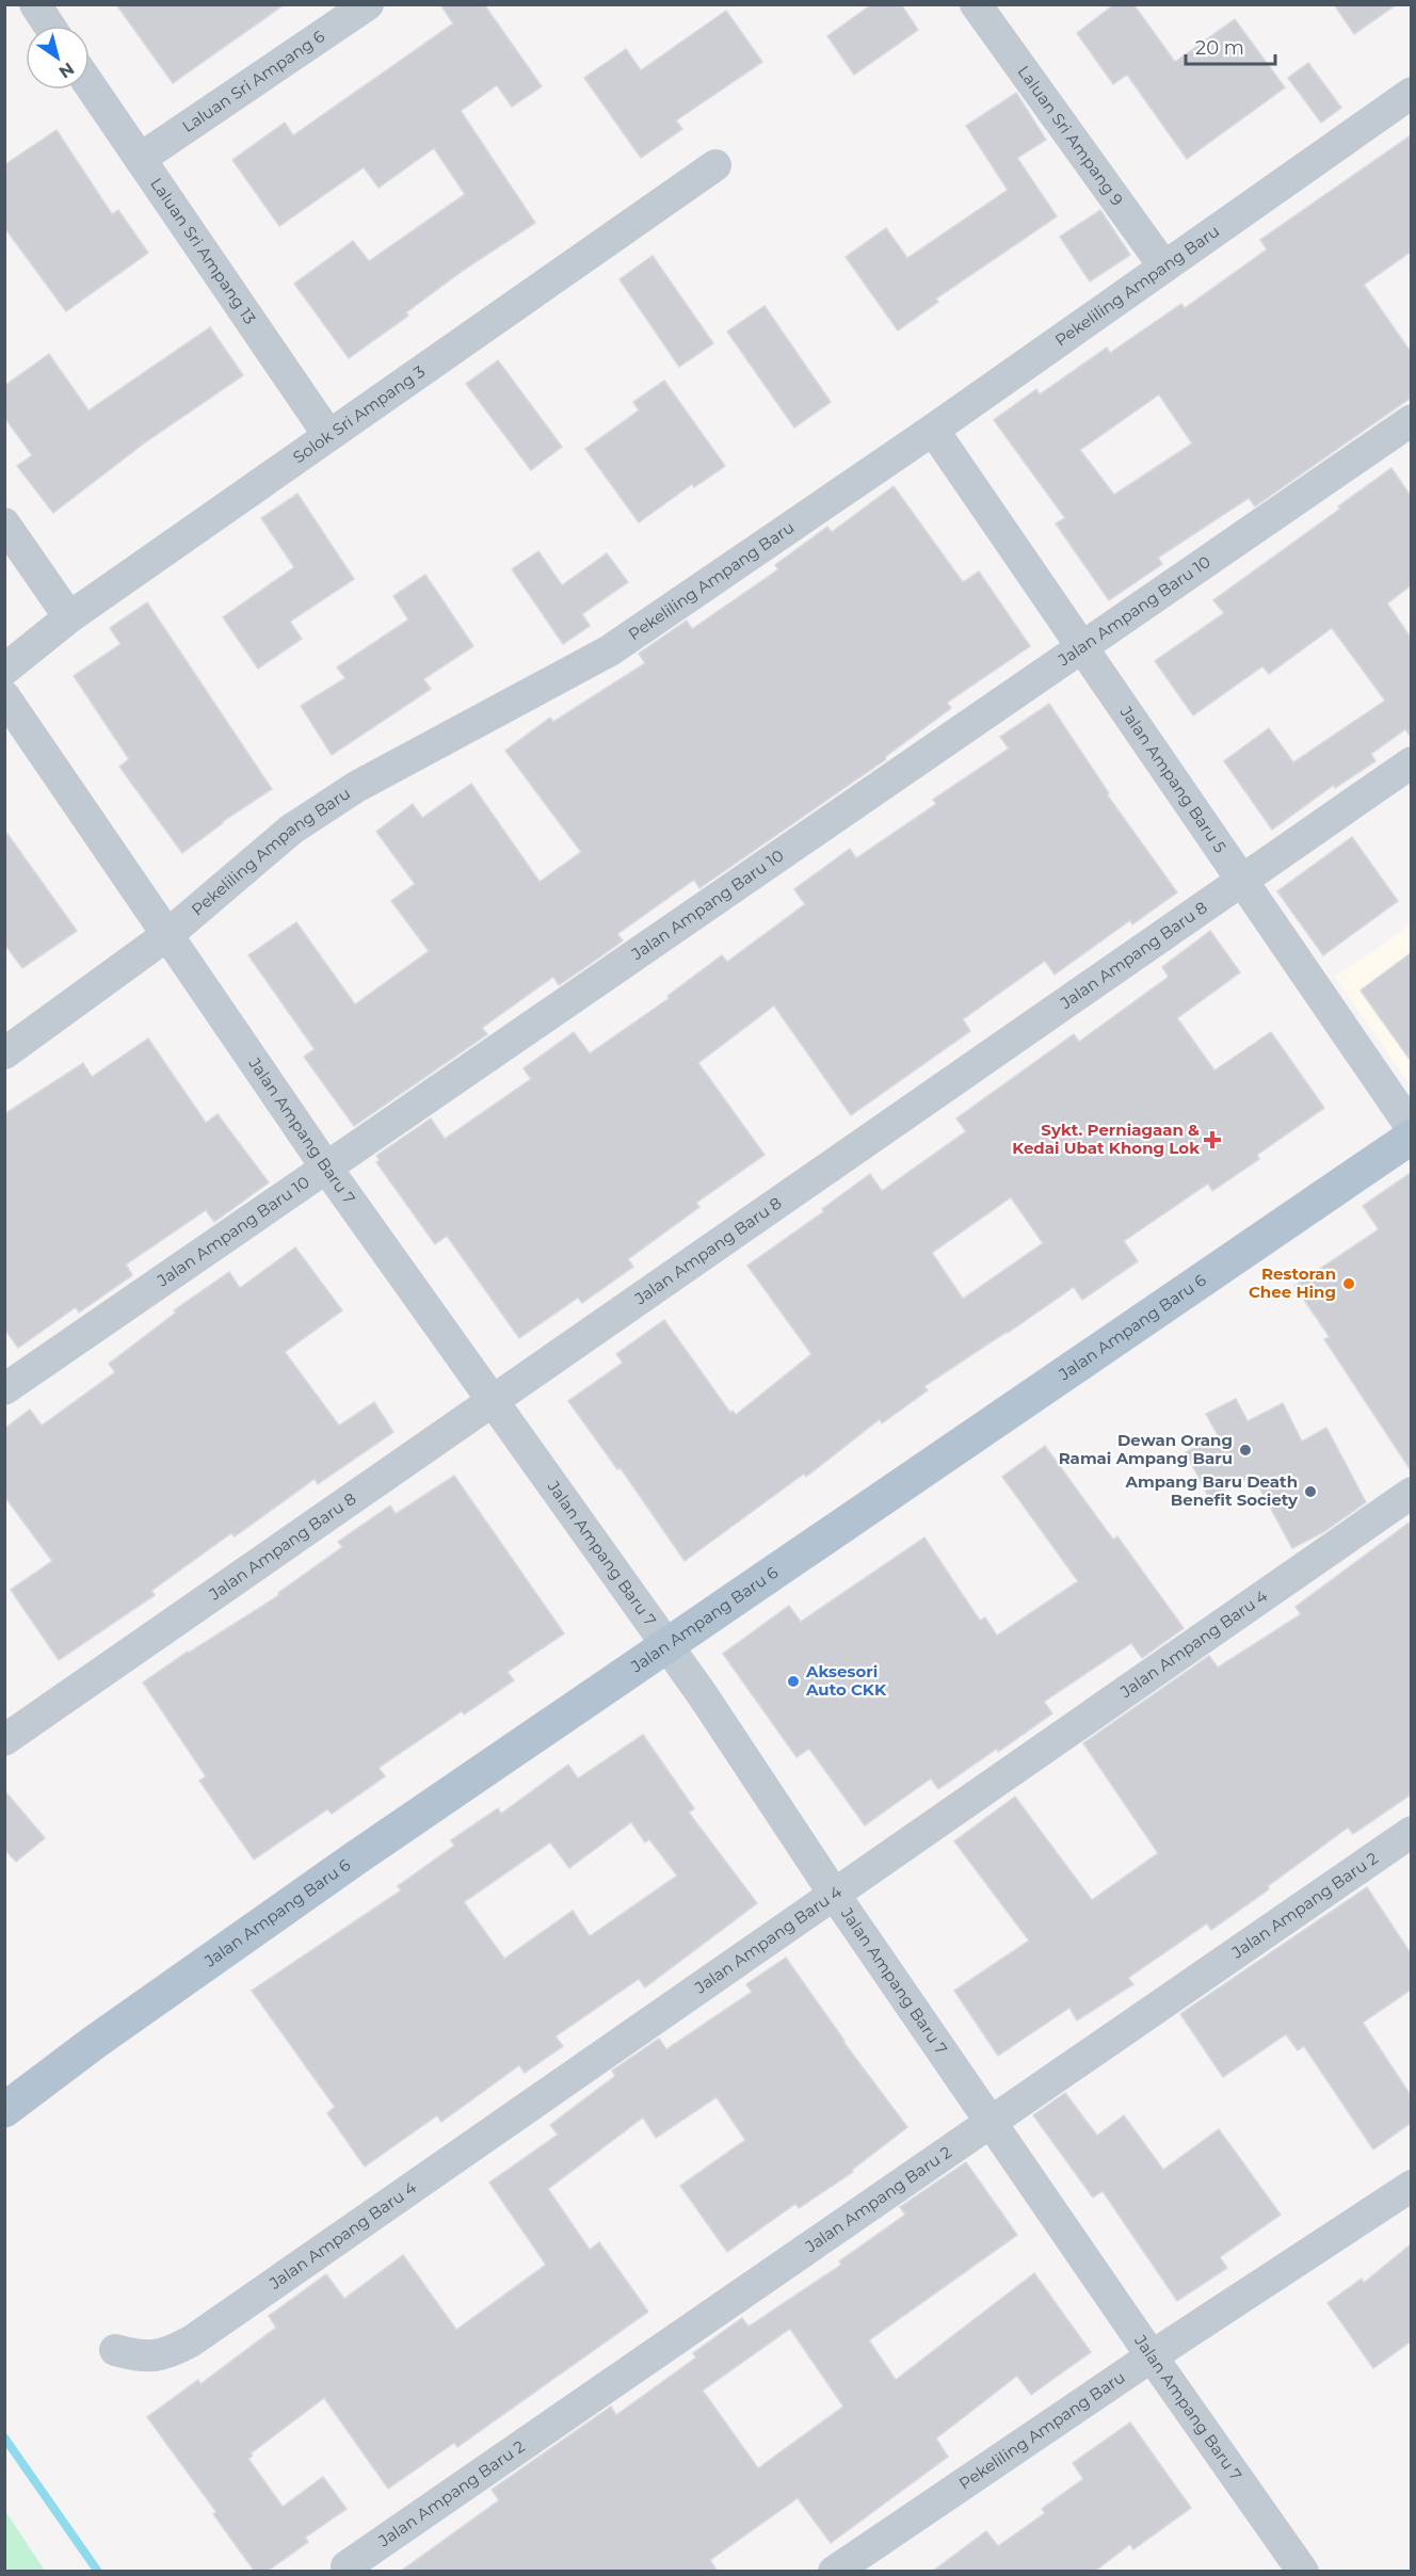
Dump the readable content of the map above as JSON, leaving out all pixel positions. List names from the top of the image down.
{
  "streets": {
    "main road": ["Jalan Ampang Baru 6"],
    "street": [
      "Laluan Sri Ampang 6",
      "Laluan Sri Ampang 9",
      "Laluan Sri Ampang 13",
      "Pekeliling Ampang Baru",
      "Solok Sri Ampang 3",
      "Jalan Ampang Baru 10",
      "Jalan Ampang Baru 5",
      "Jalan Ampang Baru 8",
      "Jalan Ampang Baru 7",
      "Jalan Ampang Baru 4",
      "Jalan Ampang Baru 2"
    ]
  },
  "crossings": [
    ["Laluan Sri Ampang 6", "Laluan Sri Ampang 13"],
    ["Laluan Sri Ampang 9", "Pekeliling Ampang Baru"],
    ["Laluan Sri Ampang 13", "Solok Sri Ampang 3"],
    ["Pekeliling Ampang Baru", "Jalan Ampang Baru 5"],
    ["Pekeliling Ampang Baru", "Jalan Ampang Baru 7"],
    ["Jalan Ampang Baru 10", "Jalan Ampang Baru 5"],
    ["Jalan Ampang Baru 10", "Jalan Ampang Baru 7"],
    ["Jalan Ampang Baru 5", "Jalan Ampang Baru 8"],
    ["Jalan Ampang Baru 8", "Jalan Ampang Baru 7"],
    ["Jalan Ampang Baru 7", "Jalan Ampang Baru 6"],
    ["Jalan Ampang Baru 7", "Jalan Ampang Baru 4"],
    ["Jalan Ampang Baru 7", "Jalan Ampang Baru 2"]
  ],
  "places": {
    "health": ["Sykt. Perniagaan & Kedai Ubat Khong Lok"],
    "other": [
      "Restoran Chee Hing",
      "Dewan Orang Ramai Ampang Baru",
      "Ampang Baru Death Benefit Society",
      "Aksesori Auto CKK"
    ]
  },
  "scale_bar": "20 m",
  "north": "bottom right"
}
